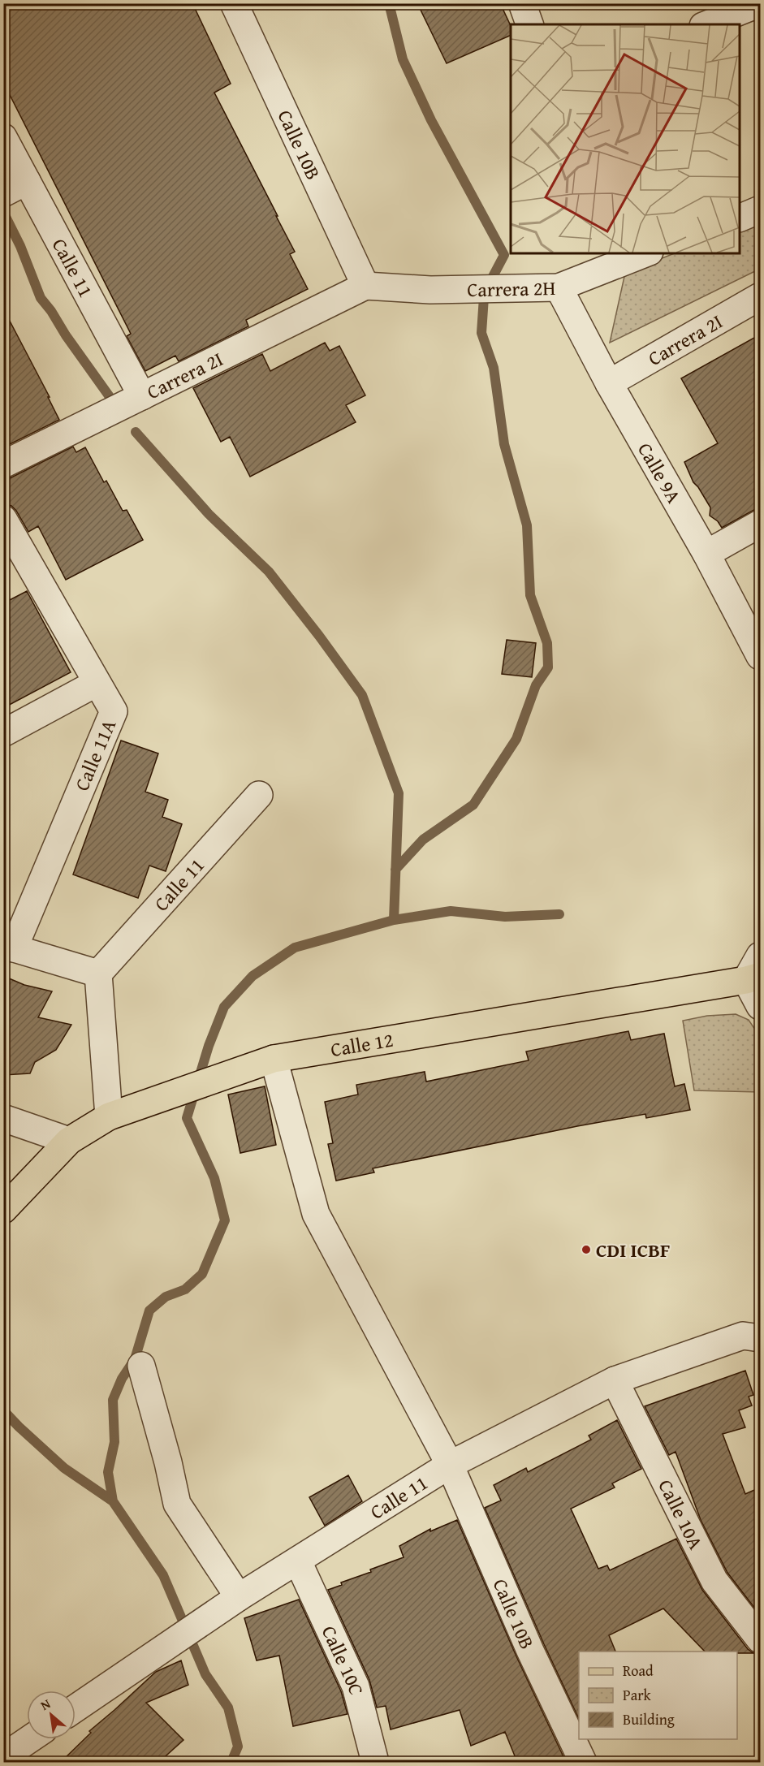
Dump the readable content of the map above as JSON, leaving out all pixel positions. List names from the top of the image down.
{
  "streets": {
    "main road": ["Calle 12"],
    "street": [
      "Calle 10B",
      "Calle 11",
      "Carrera 2H",
      "Carrera 2I",
      "Calle 9A",
      "Calle 11A",
      "Calle 10A",
      "Calle 10C"
    ]
  },
  "crossings": [
    ["Calle 10B", "Calle 11"],
    ["Calle 10B", "Carrera 2H"],
    ["Calle 10B", "Carrera 2I"],
    ["Calle 10B", "Calle 12"],
    ["Calle 11", "Carrera 2I"],
    ["Calle 11", "Calle 10A"],
    ["Calle 11", "Calle 10C"],
    ["Carrera 2H", "Carrera 2I"],
    ["Carrera 2H", "Calle 9A"],
    ["Carrera 2I", "Calle 9A"]
  ],
  "places": ["CDI ICBF"],
  "legend": ["Road", "Park", "Building"],
  "north": "top left"
}
